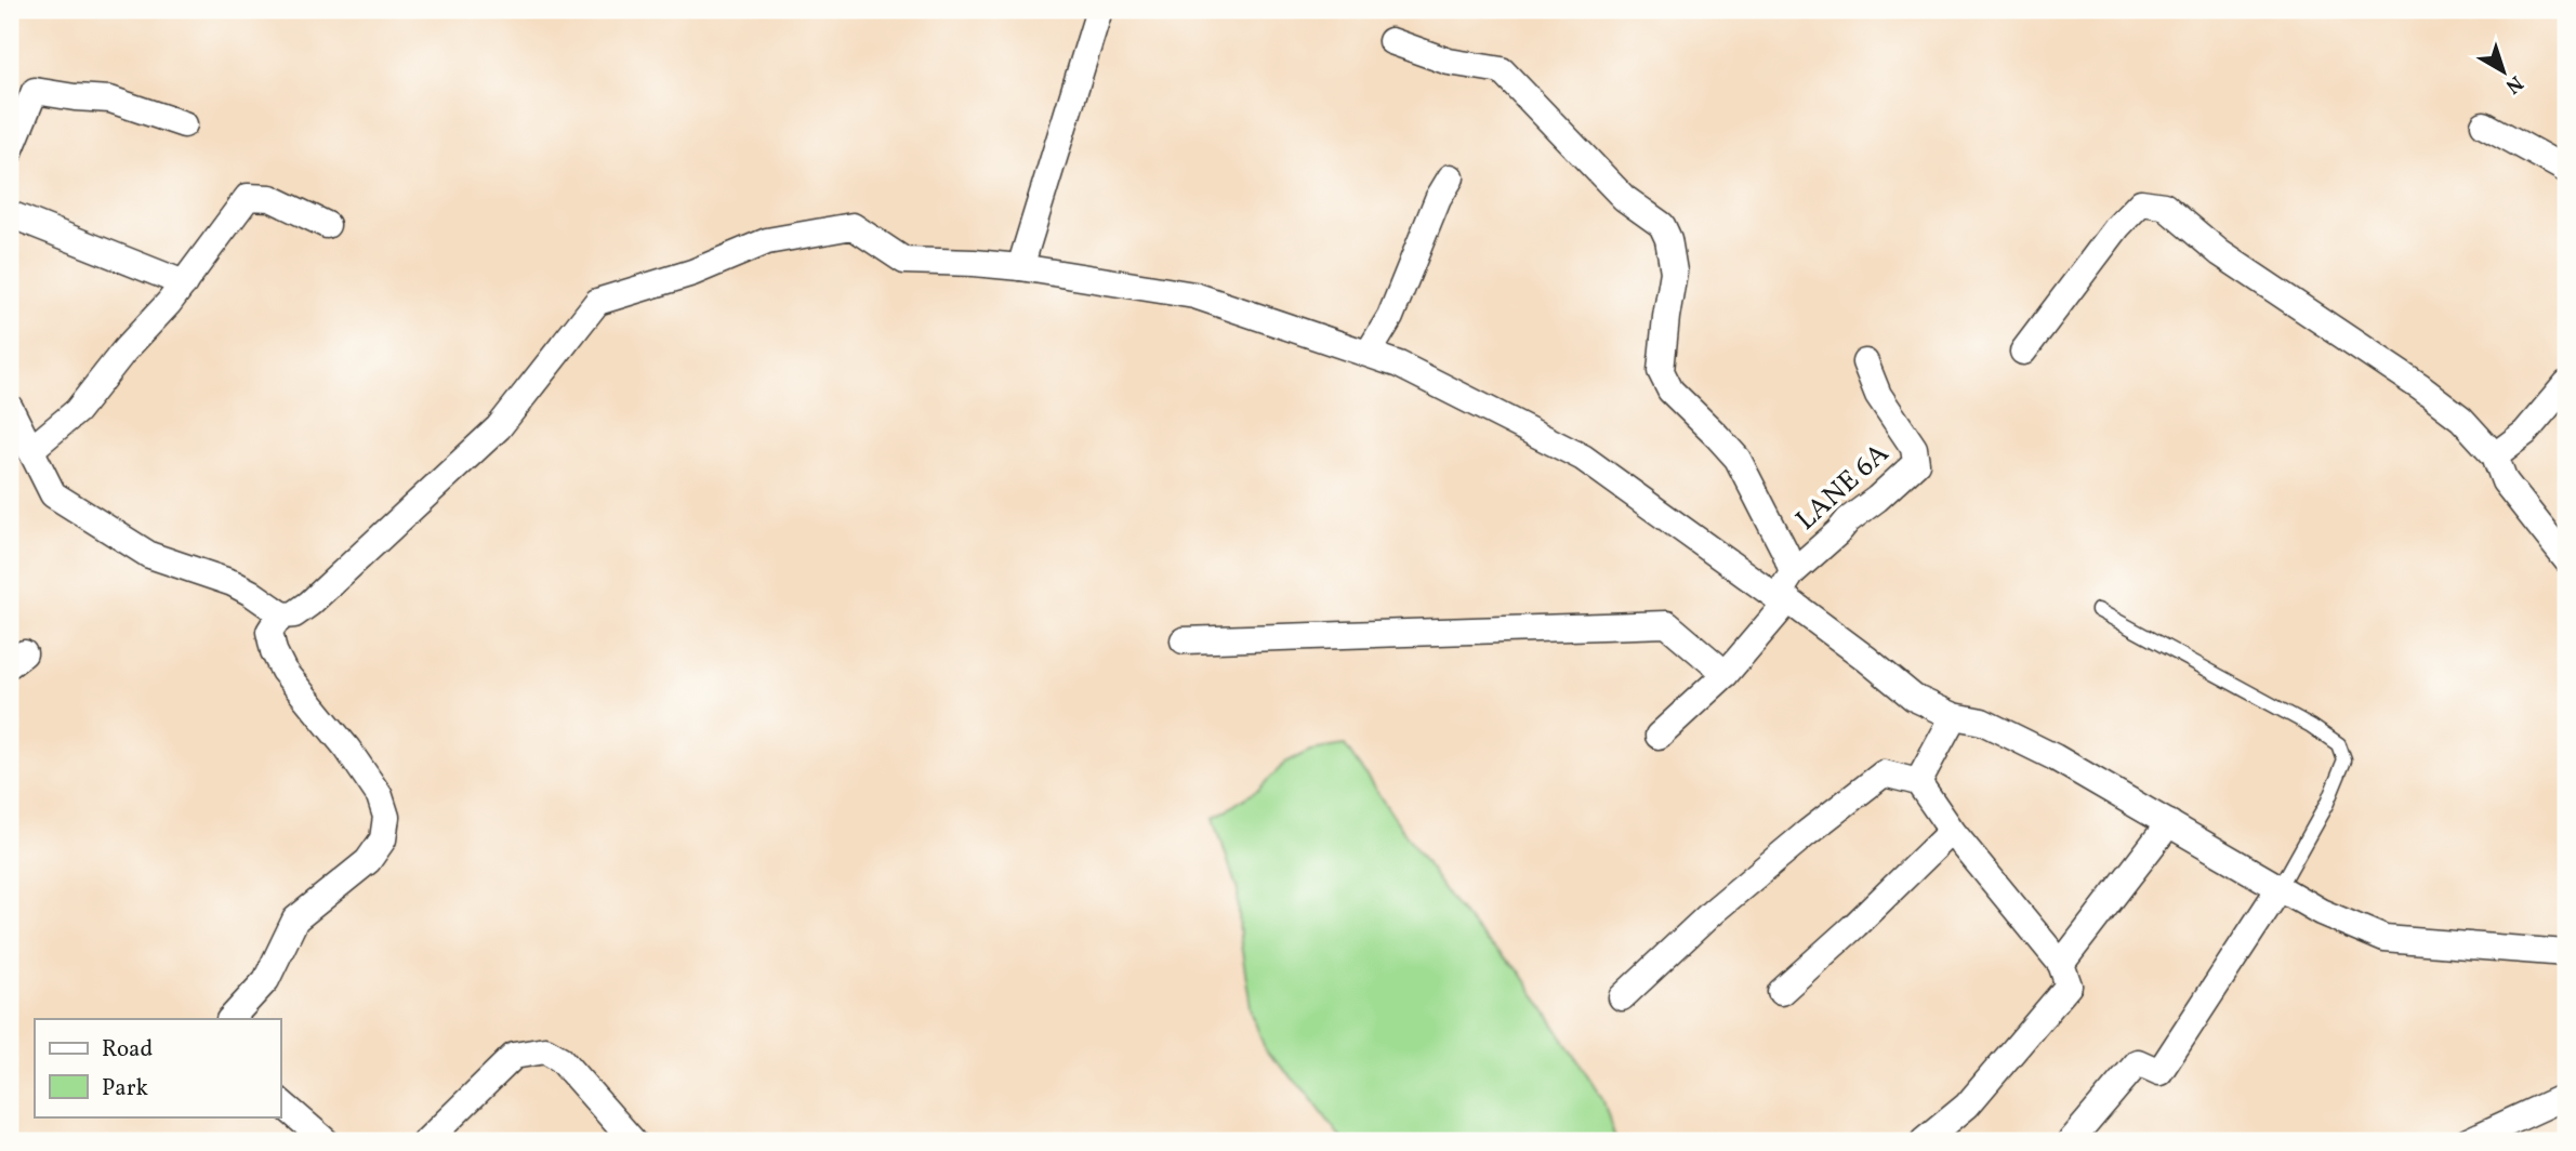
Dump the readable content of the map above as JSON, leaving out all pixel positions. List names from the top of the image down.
{
  "streets": {
    "street": ["LANE 6A"]
  },
  "legend": ["Road", "Park"],
  "north": "bottom right"
}
